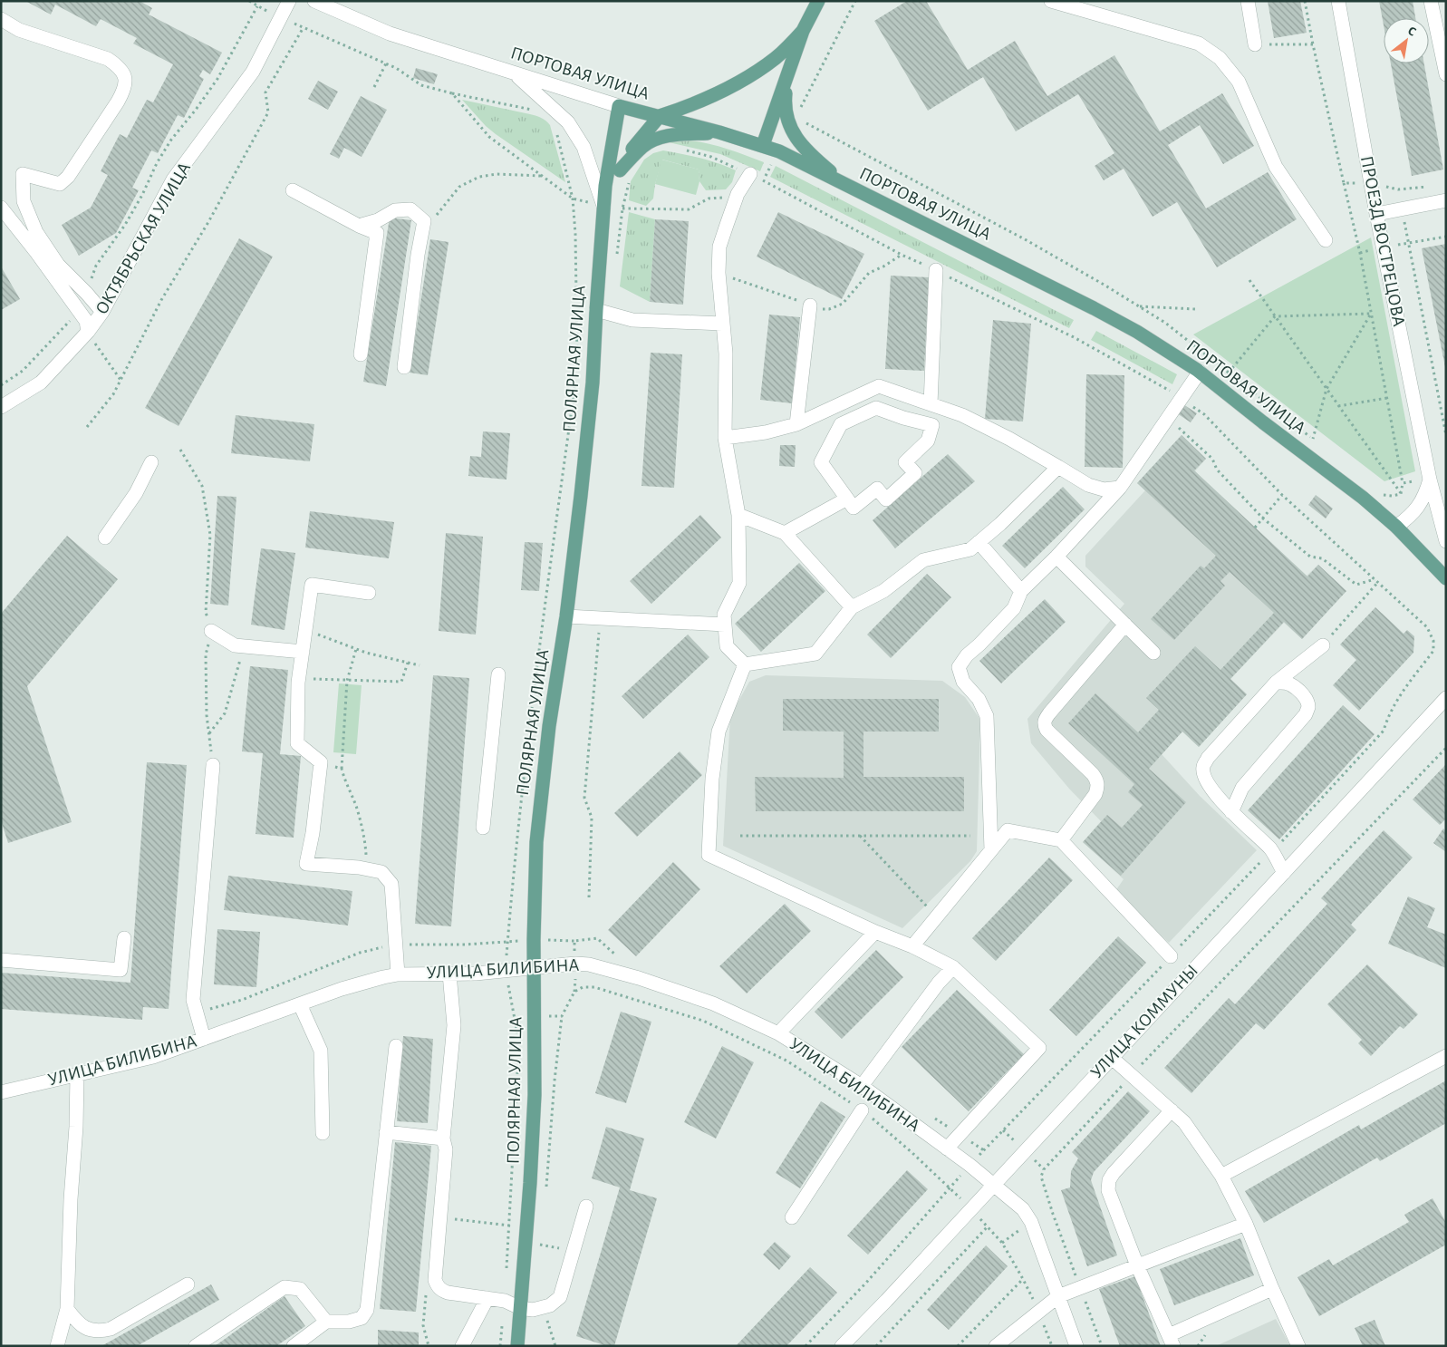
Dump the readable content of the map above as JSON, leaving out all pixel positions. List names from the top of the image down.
{
  "streets": {
    "main road": ["ПОРТОВАЯ УЛИЦА", "ПОЛЯРНАЯ УЛИЦА"],
    "street": [
      "ОКТЯБРЬСКАЯ УЛИЦА",
      "ПРОЕЗД ВОСТРЕЦОВА",
      "УЛИЦА БИЛИБИНА",
      "УЛИЦА КОММУНЫ"
    ]
  },
  "crossings": [
    ["ПОРТОВАЯ УЛИЦА", "ПОЛЯРНАЯ УЛИЦА"],
    ["ПОЛЯРНАЯ УЛИЦА", "УЛИЦА БИЛИБИНА"],
    ["УЛИЦА БИЛИБИНА", "УЛИЦА КОММУНЫ"]
  ],
  "north": "top right"
}
